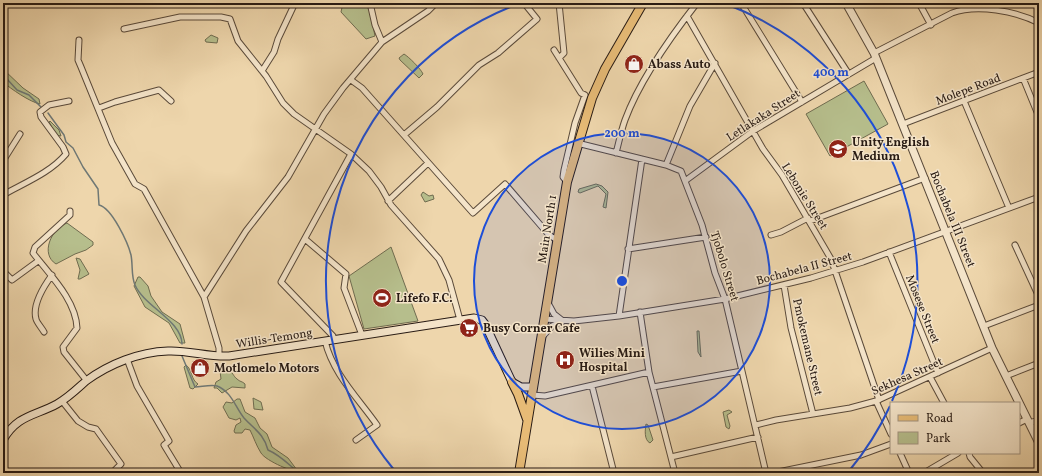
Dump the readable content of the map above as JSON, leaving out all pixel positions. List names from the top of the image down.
{
  "streets": {
    "main road": ["Bochabela III Street", "Main North 1", "Willis-Temong"],
    "street": [
      "Molepe Road",
      "Letlakaka Street",
      "Lebonie Street",
      "Tjobolo Street",
      "Bochabela II Street",
      "Mosese Street",
      "Pmokemane Street",
      "Sekhesa Street"
    ]
  },
  "crossings": [
    ["Molepe Road", "Bochabela III Street"],
    ["Letlakaka Street", "Lebonie Street"],
    ["Letlakaka Street", "Bochabela III Street"],
    ["Letlakaka Street", "Tjobolo Street"],
    ["Lebonie Street", "Bochabela II Street"],
    ["Lebonie Street", "Sekhesa Street"],
    ["Bochabela III Street", "Bochabela II Street"],
    ["Bochabela III Street", "Sekhesa Street"],
    ["Main North 1", "Tjobolo Street"],
    ["Main North 1", "Bochabela II Street"],
    ["Tjobolo Street", "Bochabela II Street"],
    ["Tjobolo Street", "Sekhesa Street"],
    ["Bochabela II Street", "Mosese Street"],
    ["Bochabela II Street", "Pmokemane Street"],
    ["Mosese Street", "Sekhesa Street"],
    ["Pmokemane Street", "Sekhesa Street"]
  ],
  "places": {
    "shop": ["Abass Auto", "Motlomelo Motors"],
    "school or university": ["Unity English Medium"],
    "sports": ["Lifefo F.C."],
    "supermarket": ["Busy Corner Cafe"],
    "hospital": ["Wilies Mini Hospital"]
  },
  "legend": ["Road", "Park"],
  "rings": ["400 m", "200 m"]
}
